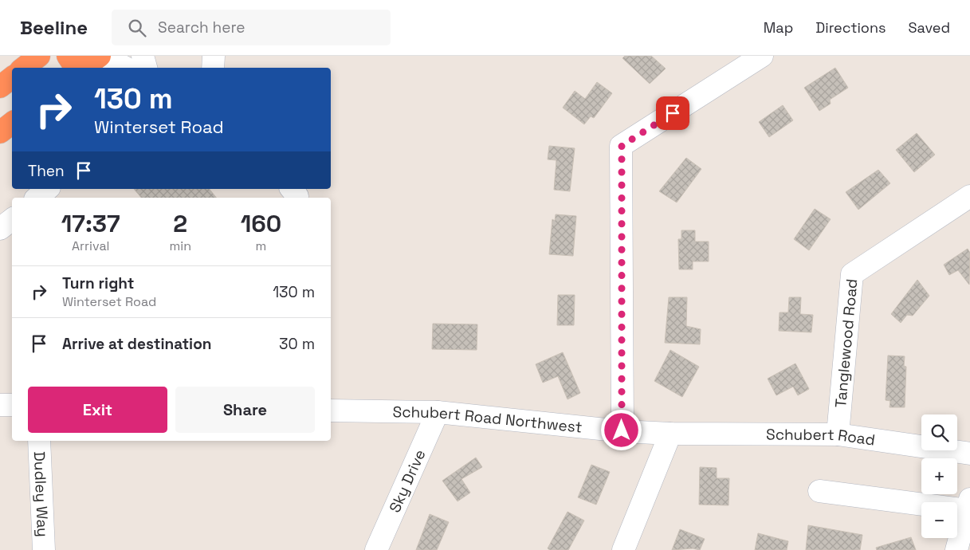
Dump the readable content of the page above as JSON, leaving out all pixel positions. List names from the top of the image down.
{
  "streets": {
    "street": [
      "Tanglewood Road",
      "Schubert Road Northwest",
      "Schubert Road",
      "Sky Drive",
      "Dudley Way"
    ]
  },
  "crossings": [
    ["Tanglewood Road", "Schubert Road"],
    ["Schubert Road Northwest", "Schubert Road"],
    ["Schubert Road Northwest", "Sky Drive"]
  ],
  "page": {
    "header": "Beeline",
    "search": "Search here",
    "nav": ["Map", "Directions", "Saved"],
    "turn": ["130 m", "Winterset Road"],
    "then": "Then",
    "eta": [
      "17:37",
      "Arrival",
      "2",
      "min",
      "160",
      "m"
    ],
    "list": [
      {
        "name": "Turn right",
        "note": "Winterset Road",
        "value": "130 m"
      },
      {
        "name": "Arrive at destination",
        "value": "30 m"
      }
    ],
    "buttons": ["Exit", "Share"],
    "map_buttons": ["+", "−"]
  }
}
